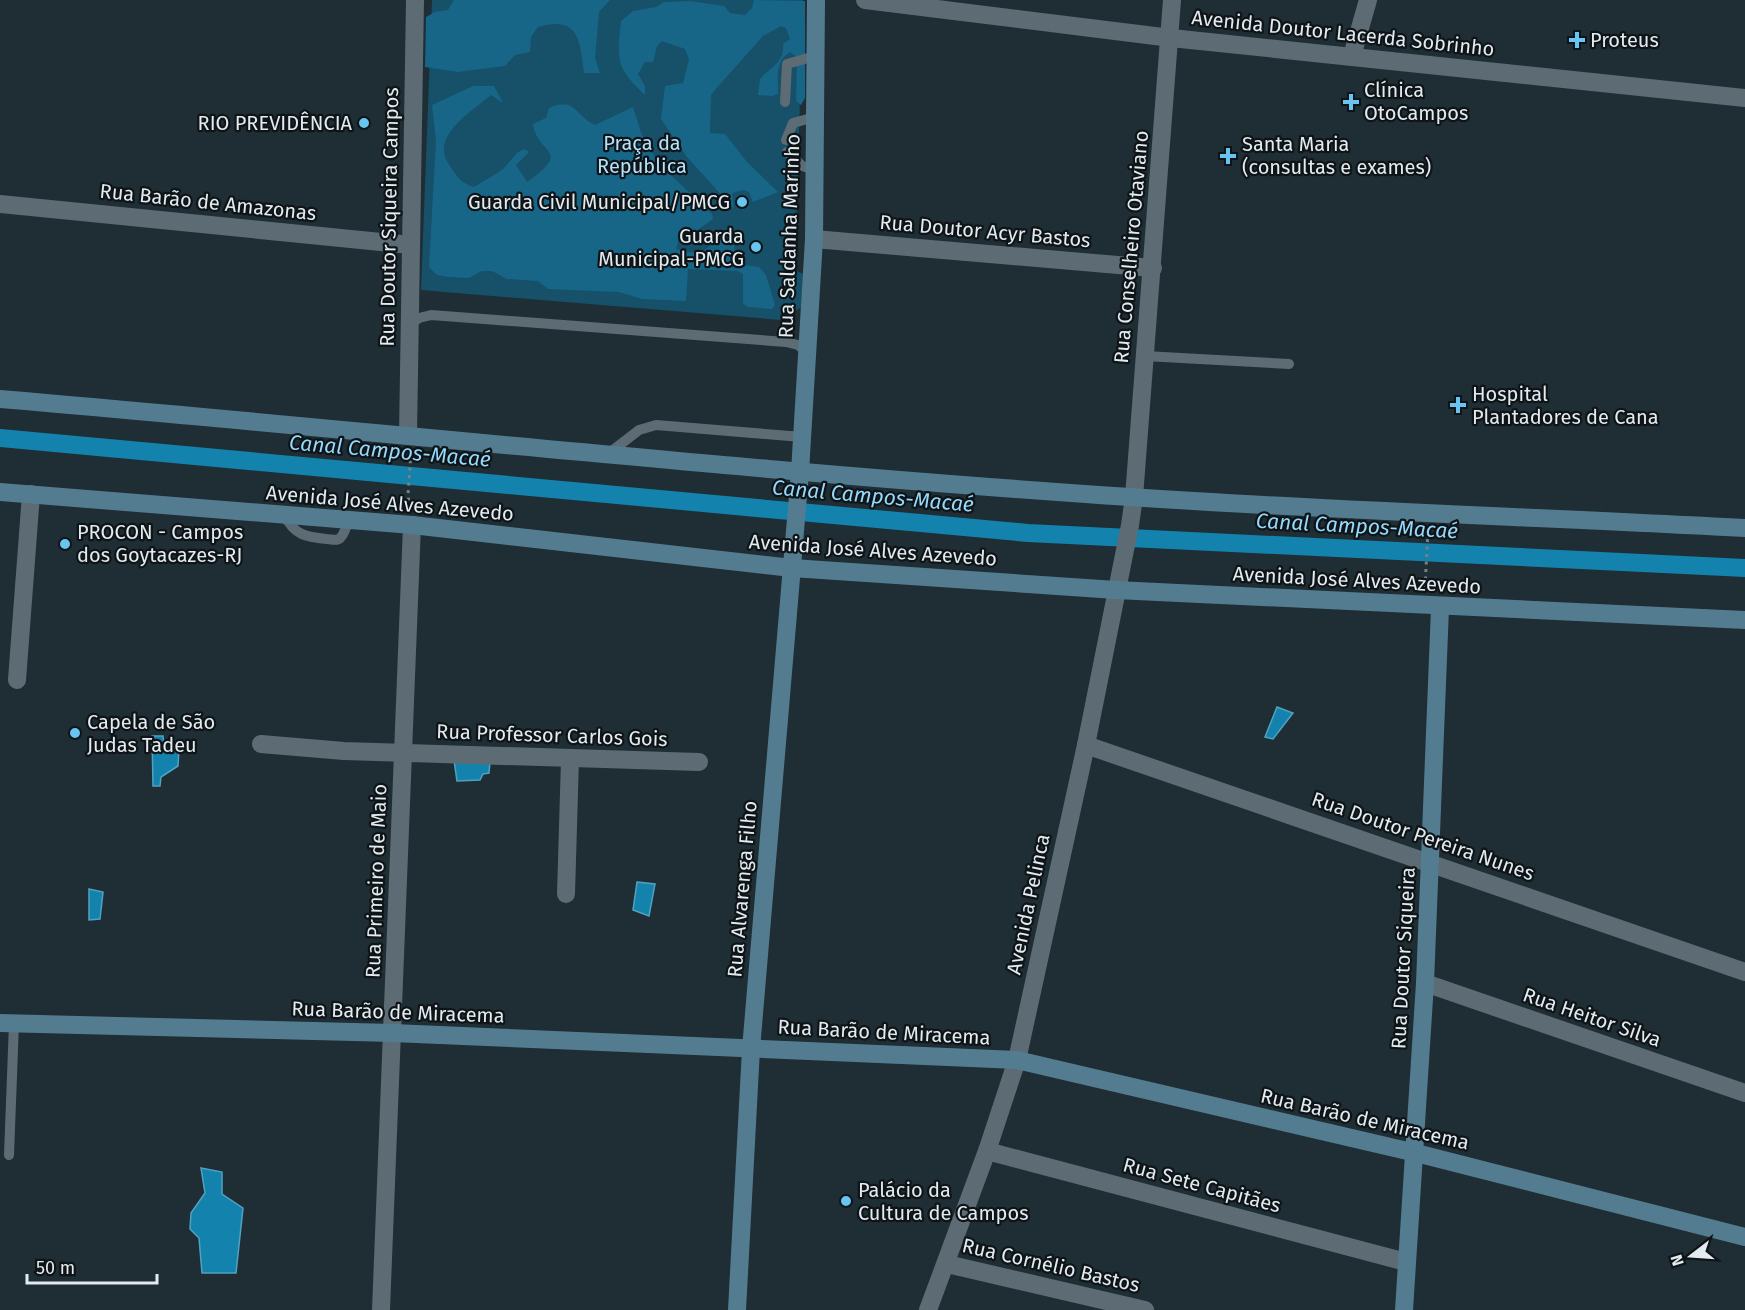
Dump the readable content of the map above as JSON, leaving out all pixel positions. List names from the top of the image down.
{
  "streets": {
    "main road": [
      "Rua Saldanha Marinho",
      "Avenida José Alves Azevedo",
      "Rua Alvarenga Filho",
      "Rua Doutor Siqueira",
      "Rua Barão de Miracema"
    ],
    "street": [
      "Avenida Doutor Lacerda Sobrinho",
      "Rua Barão de Amazonas",
      "Rua Doutor Siqueira Campos",
      "Rua Doutor Acyr Bastos",
      "Rua Conselheiro Otaviano",
      "Rua Professor Carlos Gois",
      "Rua Doutor Pereira Nunes",
      "Rua Primeiro de Maio",
      "Avenida Pelinca",
      "Rua Heitor Silva",
      "Rua Sete Capitães",
      "Rua Cornélio Bastos"
    ]
  },
  "crossings": [
    ["Avenida Doutor Lacerda Sobrinho", "Rua Conselheiro Otaviano"],
    ["Rua Barão de Amazonas", "Rua Doutor Siqueira Campos"],
    ["Rua Doutor Acyr Bastos", "Rua Saldanha Marinho"],
    ["Rua Doutor Acyr Bastos", "Rua Conselheiro Otaviano"],
    ["Rua Saldanha Marinho", "Rua Alvarenga Filho"],
    ["Rua Conselheiro Otaviano", "Avenida Pelinca"],
    ["Avenida José Alves Azevedo", "Rua Primeiro de Maio"],
    ["Avenida José Alves Azevedo", "Rua Alvarenga Filho"],
    ["Avenida José Alves Azevedo", "Avenida Pelinca"],
    ["Avenida José Alves Azevedo", "Rua Doutor Siqueira"],
    ["Rua Professor Carlos Gois", "Rua Primeiro de Maio"],
    ["Rua Doutor Pereira Nunes", "Avenida Pelinca"],
    ["Rua Doutor Pereira Nunes", "Rua Doutor Siqueira"],
    ["Rua Primeiro de Maio", "Rua Barão de Miracema"],
    ["Rua Alvarenga Filho", "Rua Barão de Miracema"],
    ["Avenida Pelinca", "Rua Barão de Miracema"],
    ["Avenida Pelinca", "Rua Sete Capitães"],
    ["Avenida Pelinca", "Rua Cornélio Bastos"],
    ["Rua Doutor Siqueira", "Rua Barão de Miracema"],
    ["Rua Doutor Siqueira", "Rua Heitor Silva"],
    ["Rua Doutor Siqueira", "Rua Sete Capitães"]
  ],
  "water": ["Canal Campos-Macaé"],
  "parks": ["Praça da República"],
  "places": {
    "health": [
      "Proteus",
      "Clínica OtoCampos",
      "Santa Maria (consultas e exames)",
      "Hospital Plantadores de Cana"
    ],
    "other": [
      "RIO PREVIDÊNCIA",
      "Guarda Civil Municipal/PMCG",
      "Guarda Municipal-PMCG",
      "PROCON - Campos dos Goytacazes-RJ",
      "Capela de São Judas Tadeu",
      "Palácio da Cultura de Campos"
    ]
  },
  "scale_bar": "50 m",
  "north": "left"
}
